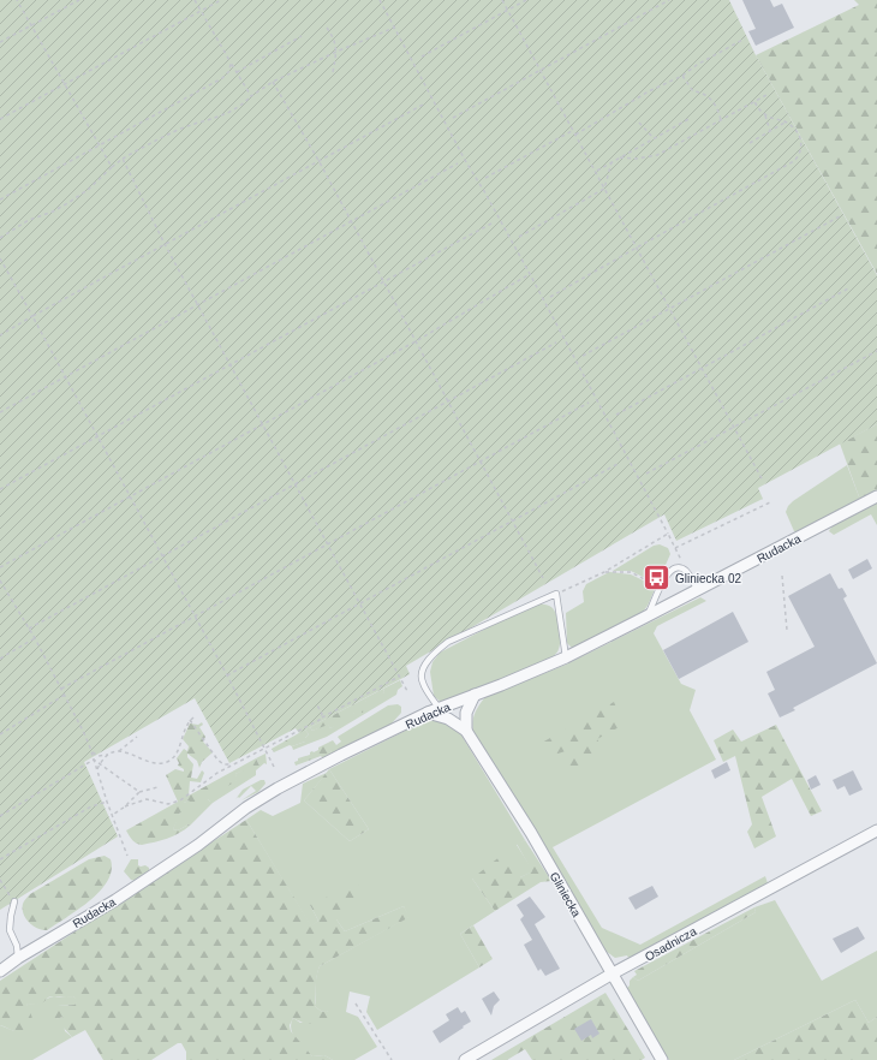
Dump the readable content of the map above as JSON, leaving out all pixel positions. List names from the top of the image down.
{
  "streets": {
    "street": ["Rudacka", "Gliniecka", "Osadnicza"]
  },
  "crossings": [
    ["Rudacka", "Gliniecka"],
    ["Gliniecka", "Osadnicza"]
  ],
  "places": {
    "bus stop": ["Gliniecka 02"]
  }
}
